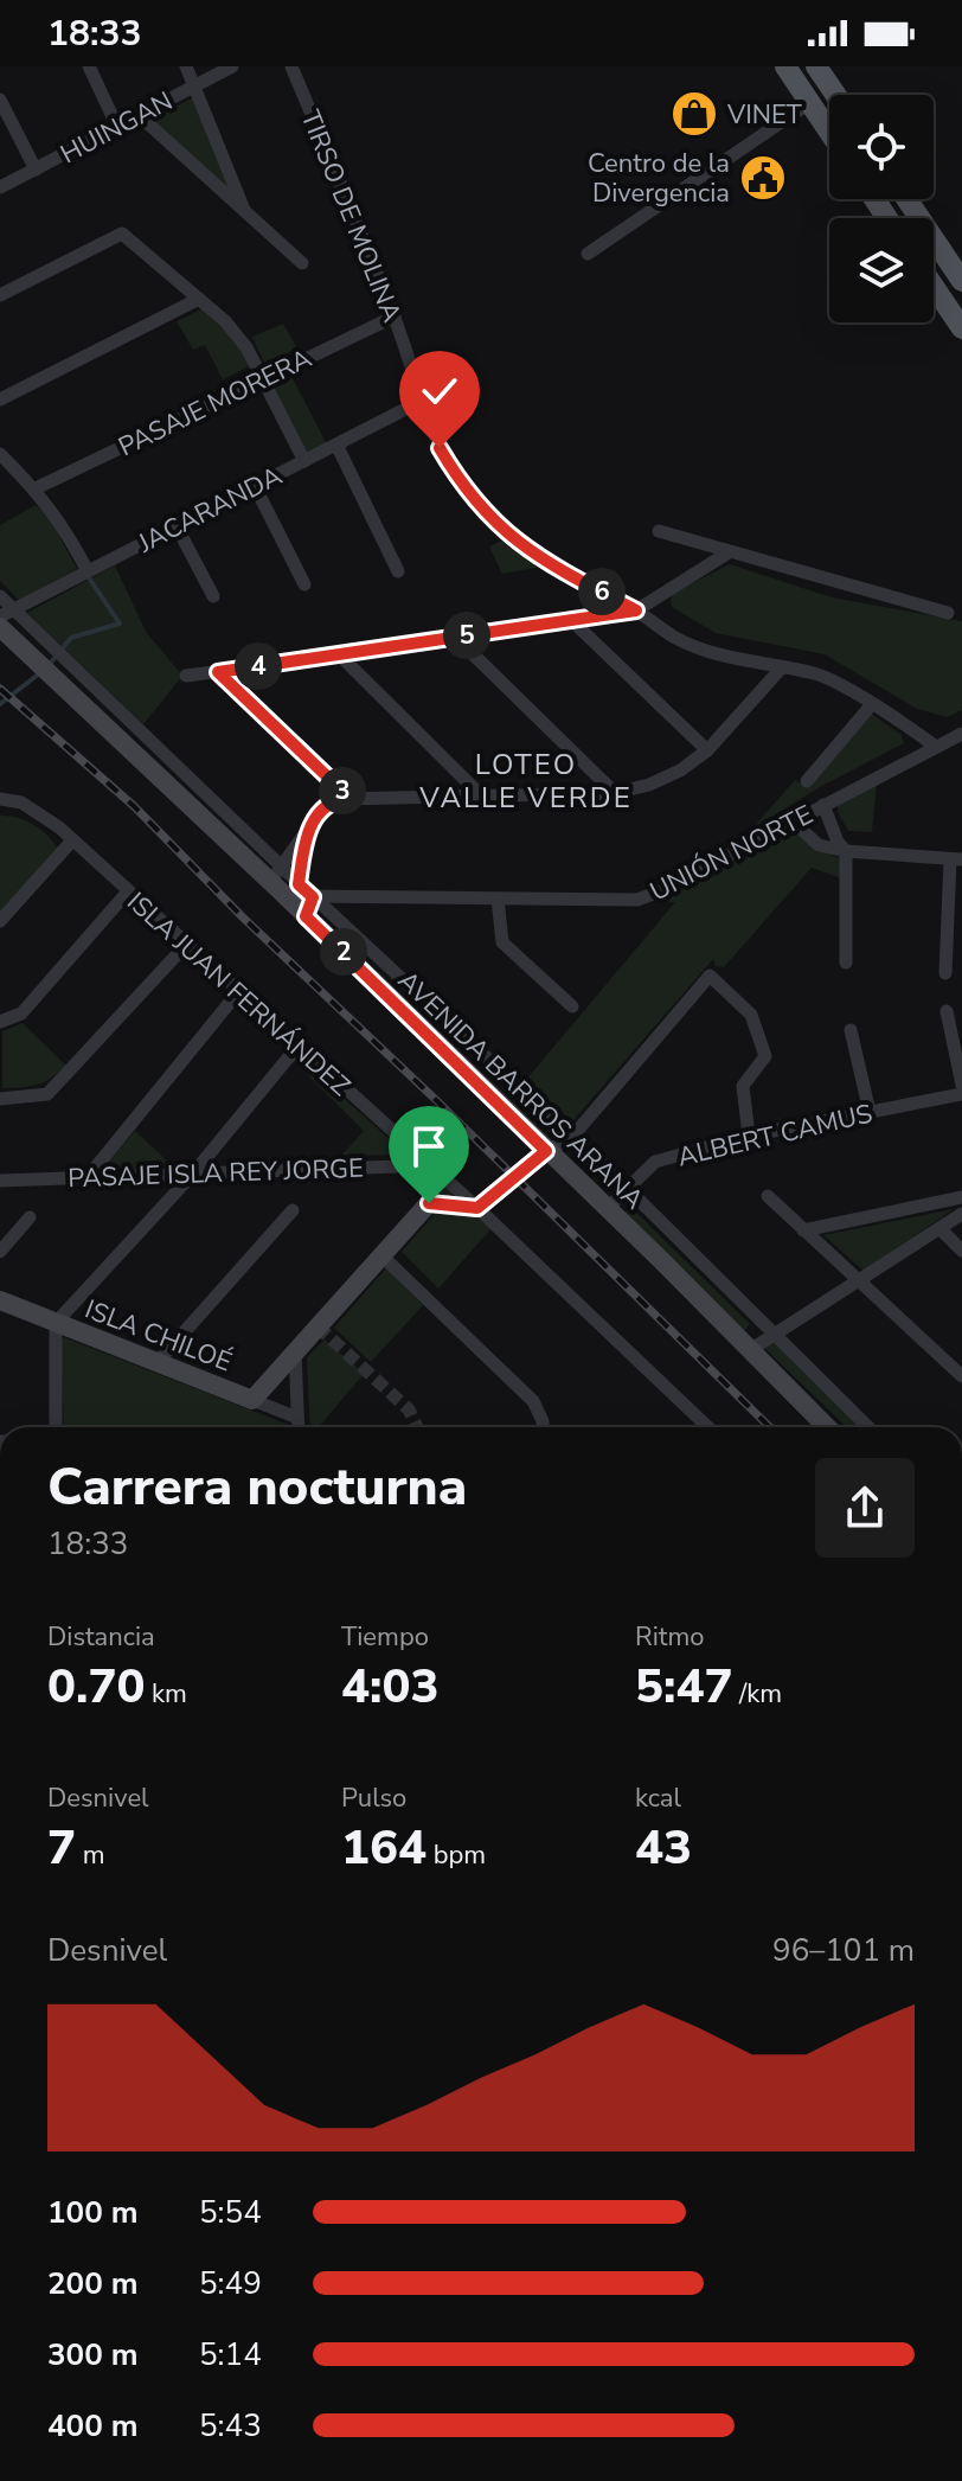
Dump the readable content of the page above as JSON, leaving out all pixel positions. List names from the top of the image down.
{
  "streets": {
    "main road": ["AVENIDA BARROS ARANA", "ISLA CHILOÉ"],
    "street": [
      "HUINGAN",
      "TIRSO DE MOLINA",
      "PASAJE MORERA",
      "JACARANDA",
      "UNIÓN NORTE",
      "ISLA JUAN FERNÁNDEZ",
      "ALBERT CAMUS",
      "PASAJE ISLA REY JORGE"
    ]
  },
  "crossings": [
    ["TIRSO DE MOLINA", "PASAJE MORERA"],
    ["TIRSO DE MOLINA", "JACARANDA"],
    ["TIRSO DE MOLINA", "UNIÓN NORTE"],
    ["JACARANDA", "AVENIDA BARROS ARANA"],
    ["UNIÓN NORTE", "AVENIDA BARROS ARANA"],
    ["ISLA JUAN FERNÁNDEZ", "PASAJE ISLA REY JORGE"],
    ["AVENIDA BARROS ARANA", "ALBERT CAMUS"]
  ],
  "districts": ["LOTEO VALLE VERDE"],
  "places": {
    "shop": ["VINET"],
    "public building": ["Centro de la Divergencia"]
  },
  "page": {
    "status": "18:33",
    "pins": [
      "6",
      "5",
      "4",
      "3",
      "2"
    ],
    "heading": ["Carrera nocturna", "18:33"],
    "stats": [
      ["Distancia", "0.70 km"],
      ["Tiempo", "4:03"],
      ["Ritmo", "5:47 /km"],
      ["Desnivel", "7 m"],
      ["Pulso", "164 bpm"],
      ["kcal", "43"]
    ],
    "chart": ["Desnivel", "96–101 m"],
    "list": [
      {
        "name": "100 m",
        "note": "5:54"
      },
      {
        "name": "200 m",
        "note": "5:49"
      },
      {
        "name": "300 m",
        "note": "5:14"
      },
      {
        "name": "400 m",
        "note": "5:43"
      }
    ]
  }
}
